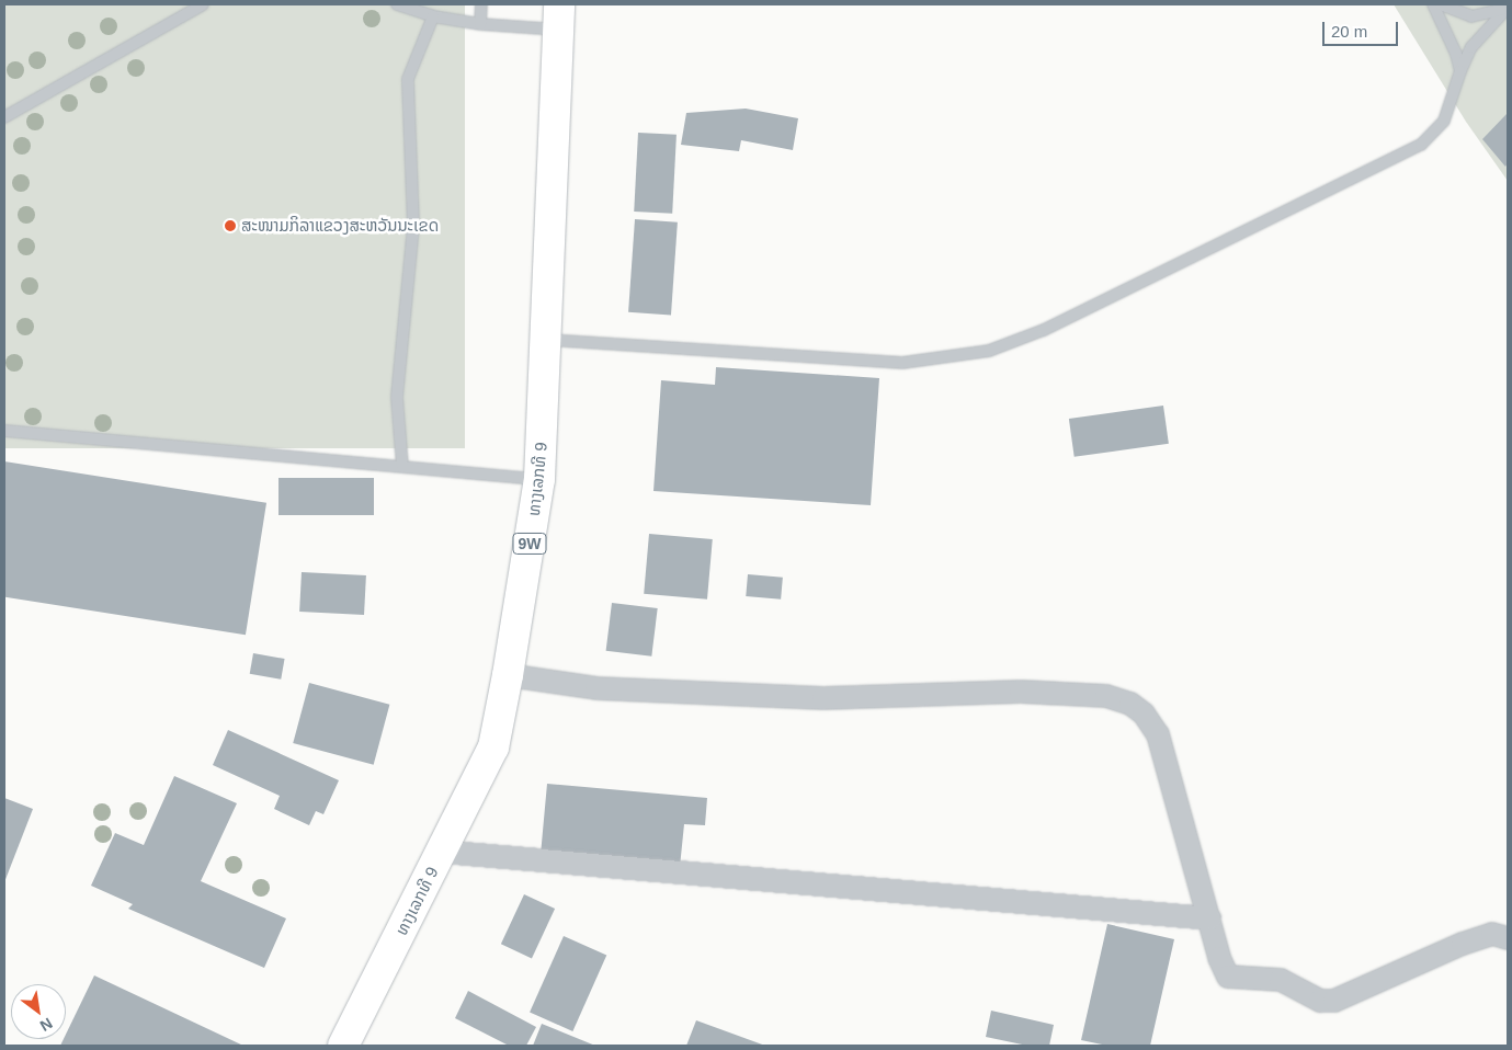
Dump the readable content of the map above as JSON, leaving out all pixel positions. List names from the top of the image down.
{
  "streets": {
    "main road": ["ທາງເລກທີ 9", "9W"]
  },
  "places": ["ສະໜາມກິລາແຂວງສະຫວັນນະເຂດ"],
  "scale_bar": "20 m",
  "north": "bottom right"
}
